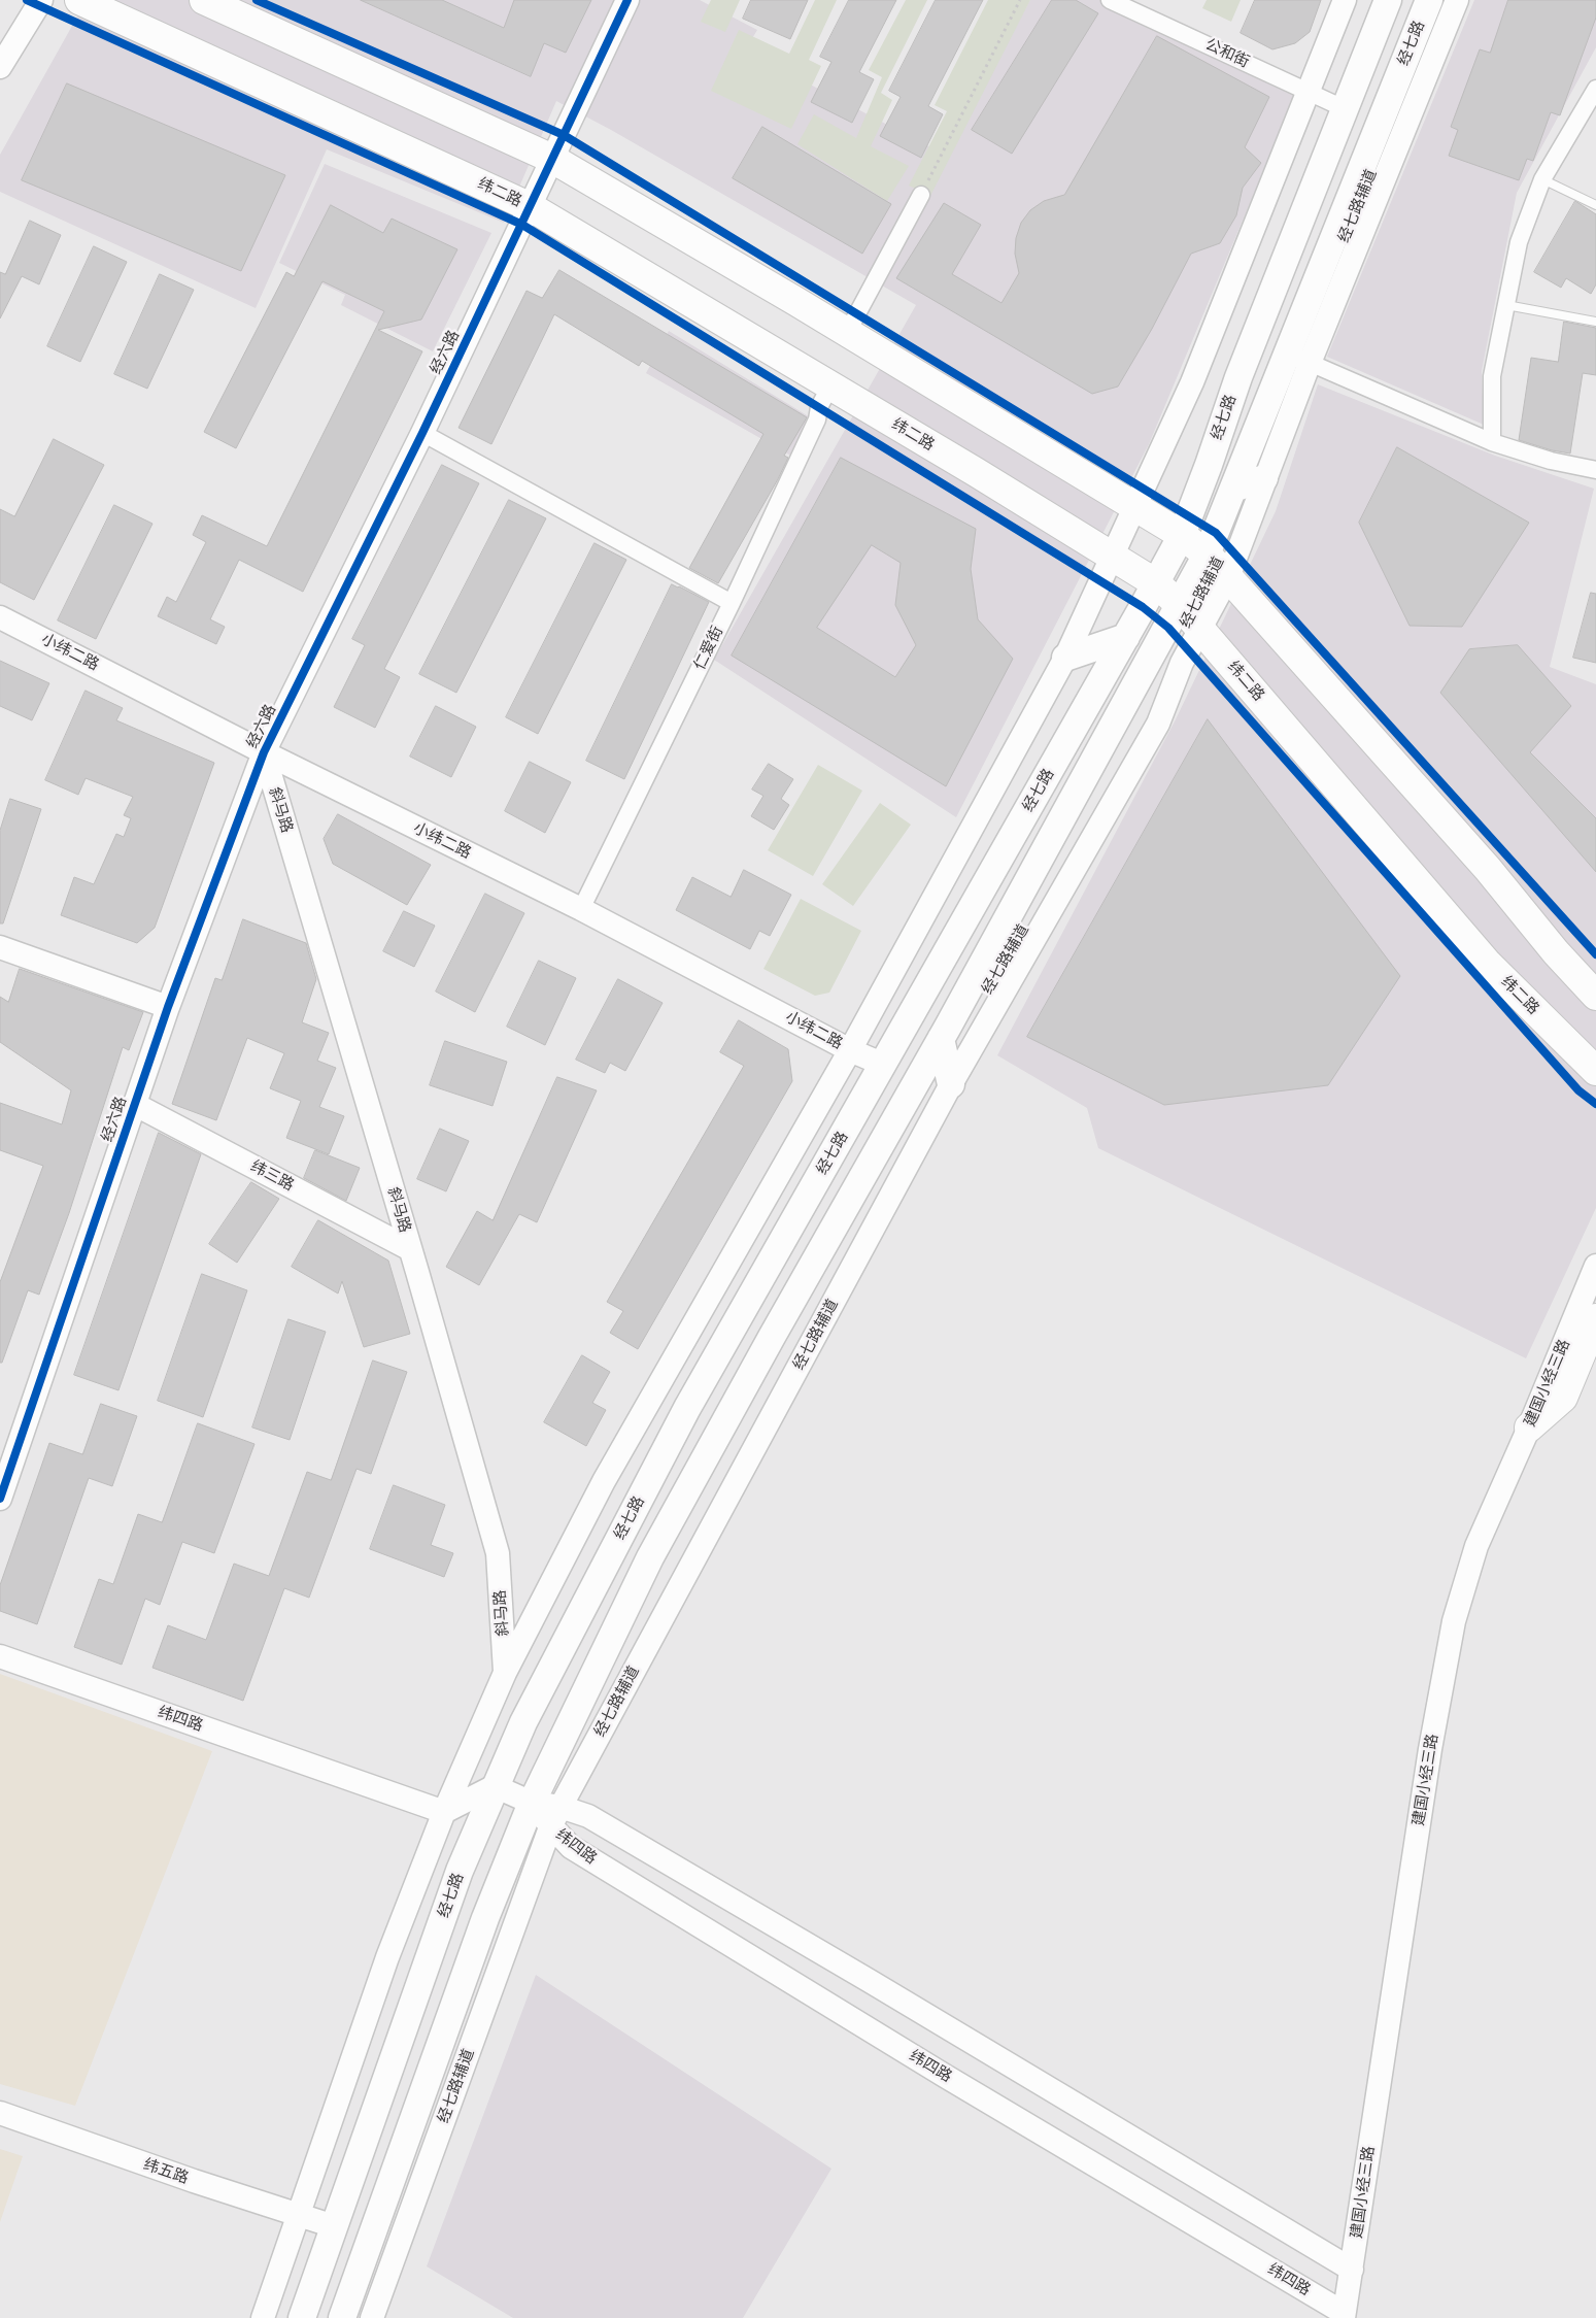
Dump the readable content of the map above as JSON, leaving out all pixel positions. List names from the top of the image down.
{
  "streets": {
    "highway": ["纬二路"],
    "main road": ["经七路"],
    "street": [
      "公和街",
      "经七路辅道",
      "经六路",
      "仁爱街",
      "小纬二路",
      "斜马路",
      "纬三路",
      "建国小经三路",
      "纬四路",
      "纬五路"
    ]
  },
  "crossings": [
    ["经七路", "公和街"],
    ["经七路", "纬二路"],
    ["经七路", "经七路辅道"],
    ["经七路", "小纬二路"],
    ["经七路", "纬四路"],
    ["经七路", "纬五路"],
    ["纬二路", "经七路辅道"],
    ["纬二路", "经六路"],
    ["纬二路", "仁爱街"],
    ["经七路辅道", "纬四路"],
    ["经六路", "小纬二路"],
    ["经六路", "斜马路"],
    ["经六路", "纬三路"],
    ["仁爱街", "小纬二路"],
    ["小纬二路", "斜马路"],
    ["斜马路", "纬三路"],
    ["建国小经三路", "纬四路"]
  ]
}
